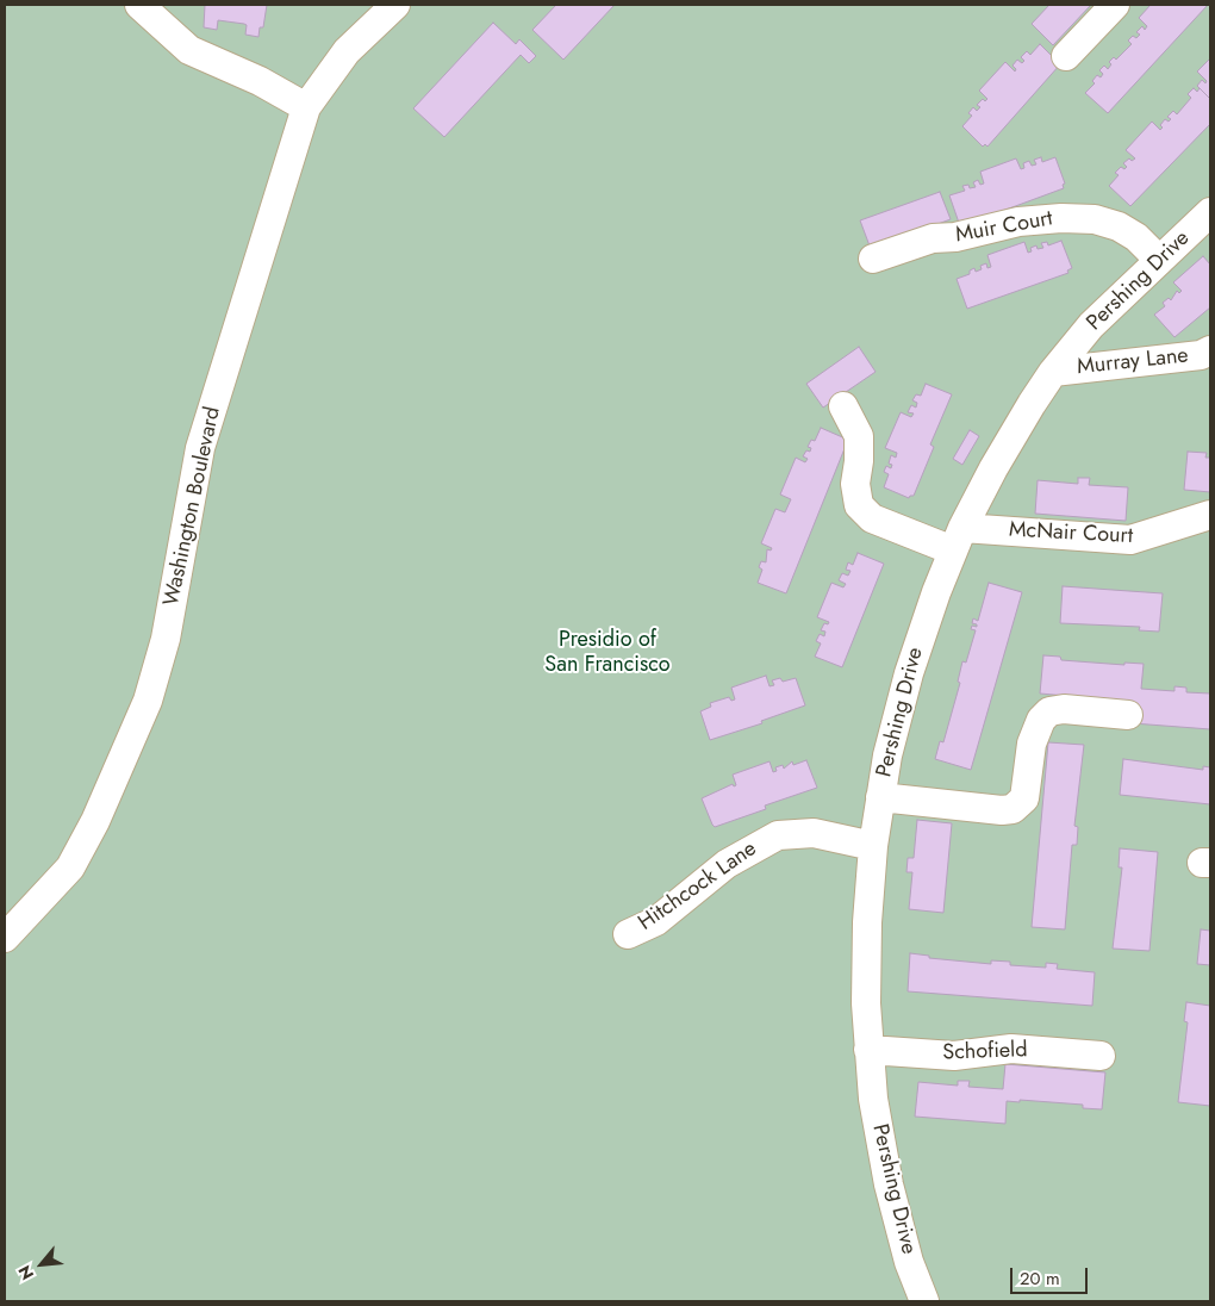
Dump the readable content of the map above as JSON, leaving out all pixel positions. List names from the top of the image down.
{
  "streets": {
    "street": [
      "Muir Court",
      "Pershing Drive",
      "Murray Lane",
      "Washington Boulevard",
      "McNair Court",
      "Hitchcock Lane",
      "Schofield"
    ]
  },
  "crossings": [
    ["Muir Court", "Pershing Drive"],
    ["Pershing Drive", "Murray Lane"],
    ["Pershing Drive", "McNair Court"],
    ["Pershing Drive", "Hitchcock Lane"],
    ["Pershing Drive", "Schofield"]
  ],
  "parks": ["Presidio of San Francisco"],
  "scale_bar": "20 m",
  "north": "bottom left"
}
